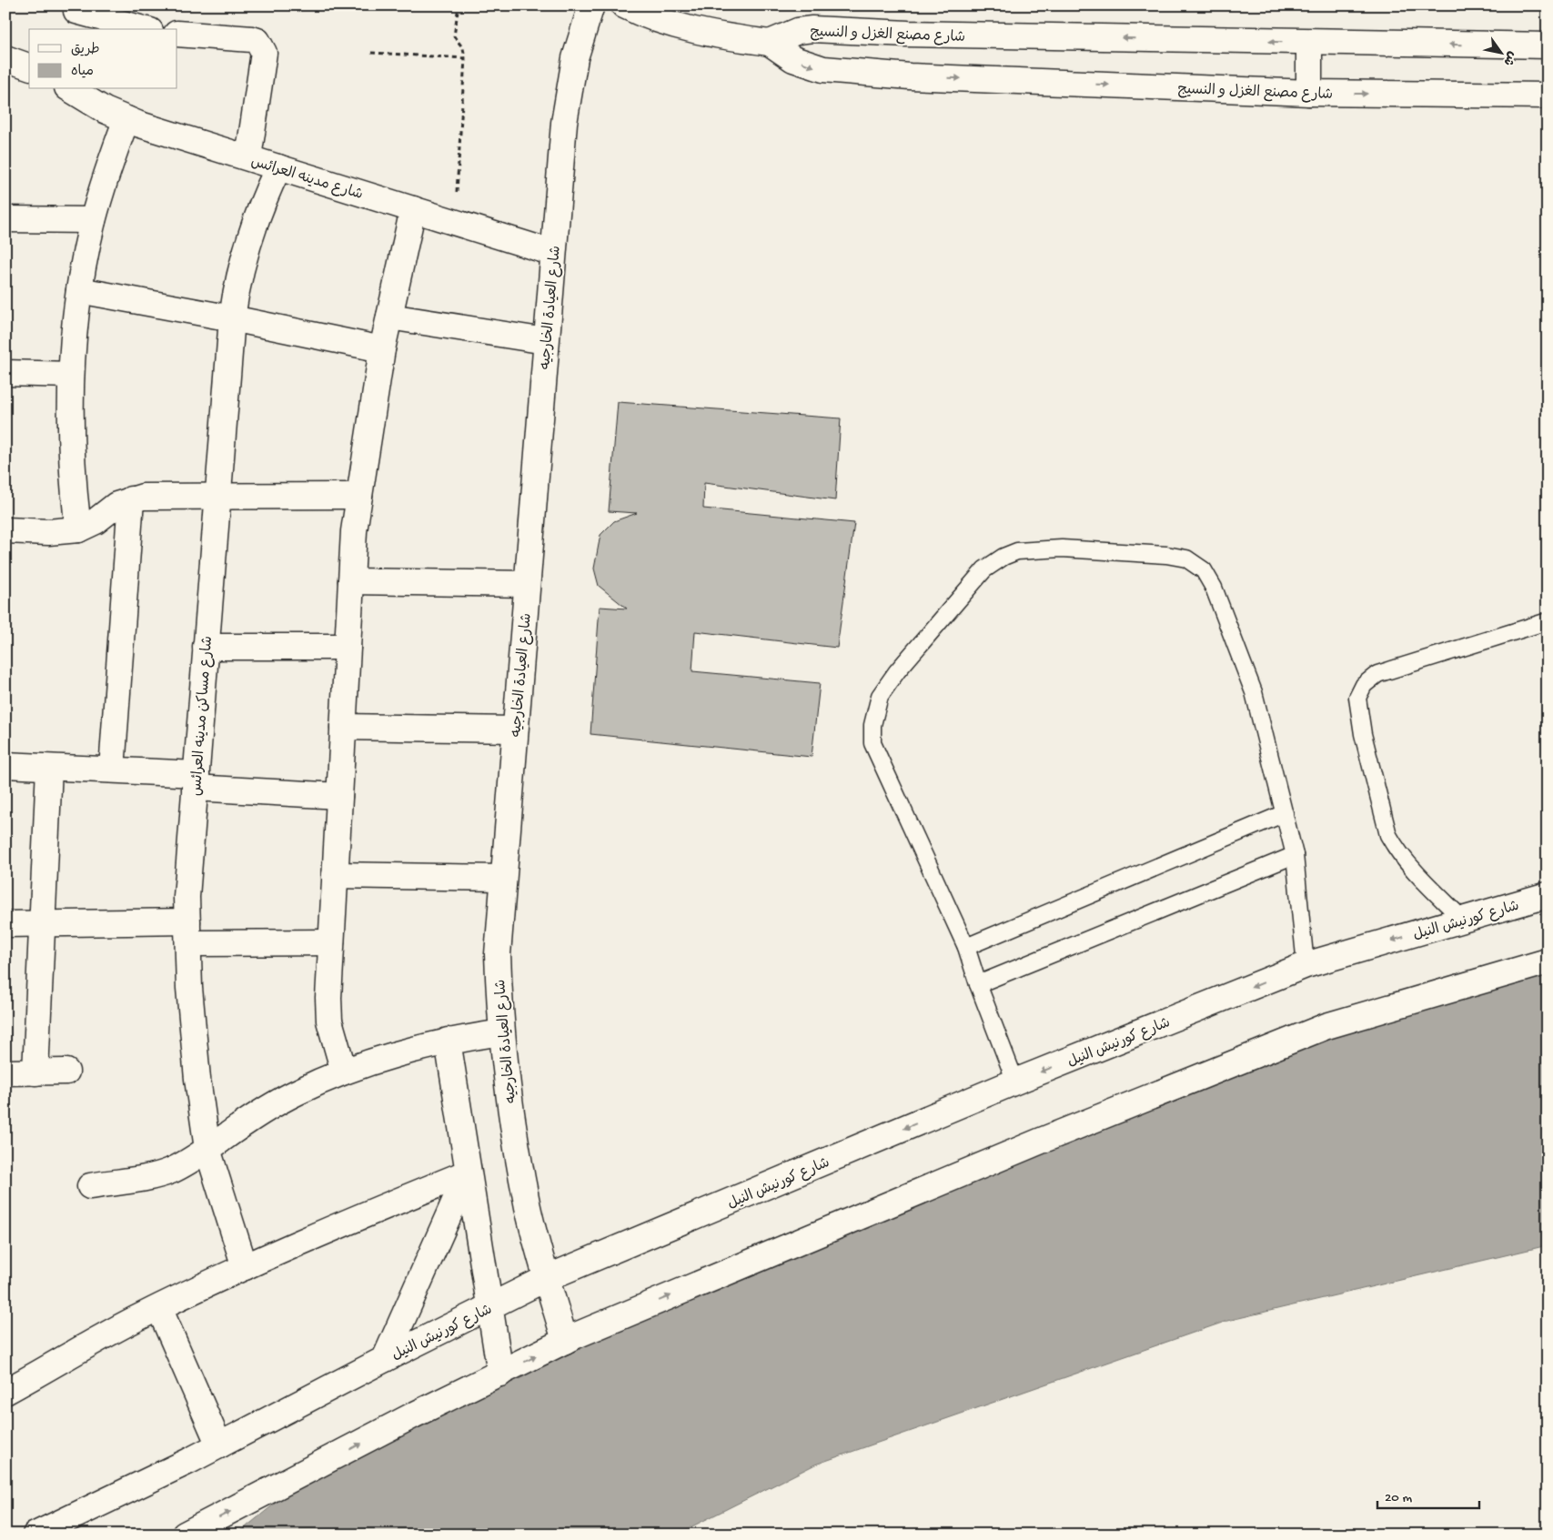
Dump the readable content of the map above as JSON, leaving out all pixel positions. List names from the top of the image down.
{
  "streets": {
    "street": [
      "شارع مصنع الغزل و النسيج",
      "شارع مدينه العرائس",
      "شارع العيادة الخارجيه",
      "شارع مساكن مدينه العرائس",
      "شارع كورنيش النيل"
    ]
  },
  "crossings": [
    ["شارع مدينه العرائس", "شارع العيادة الخارجيه"],
    ["شارع مدينه العرائس", "شارع مساكن مدينه العرائس"],
    ["شارع العيادة الخارجيه", "شارع كورنيش النيل"]
  ],
  "legend": ["طريق", "مياه"],
  "scale_bar": "20 m",
  "north": "bottom right"
}
